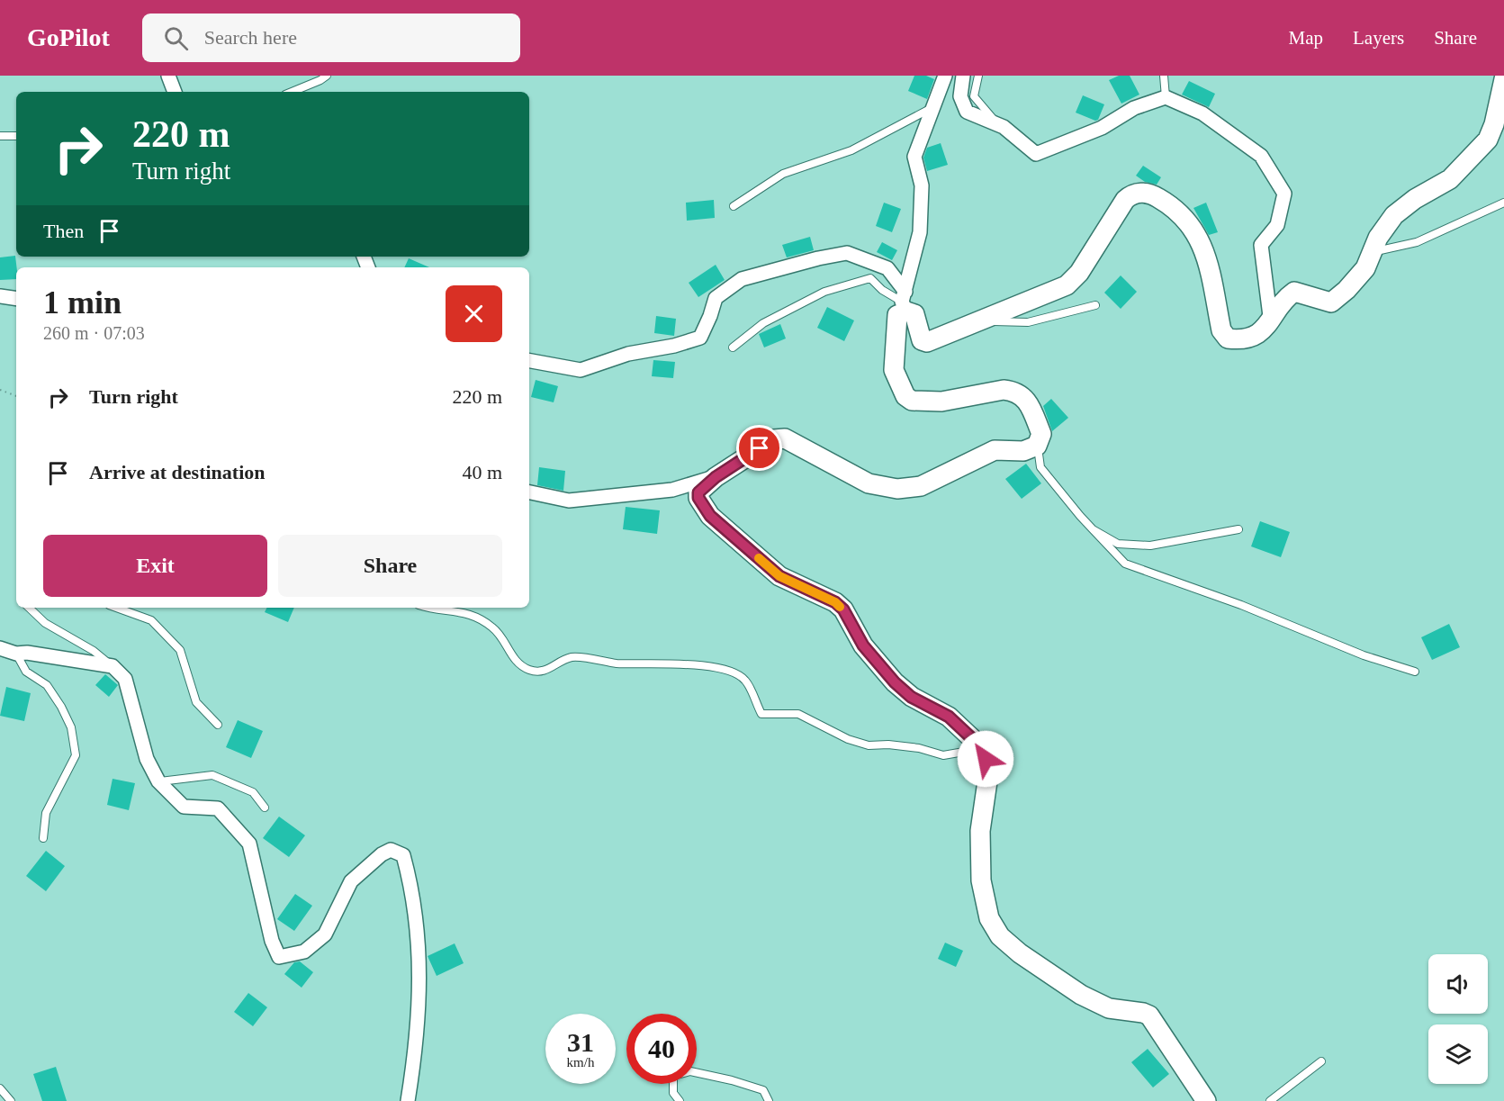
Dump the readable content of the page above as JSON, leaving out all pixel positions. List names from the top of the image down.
{
  "page": {
    "header": "GoPilot",
    "search": "Search here",
    "nav": ["Map", "Layers", "Share"],
    "turn": ["220 m", "Turn right"],
    "then": "Then",
    "heading": ["1 min", "260 m · 07:03"],
    "list": [
      {
        "name": "Turn right",
        "value": "220 m"
      },
      {
        "name": "Arrive at destination",
        "value": "40 m"
      }
    ],
    "buttons": ["Exit", "Share"],
    "speed": "31 km/h",
    "limit": "40"
  }
}
